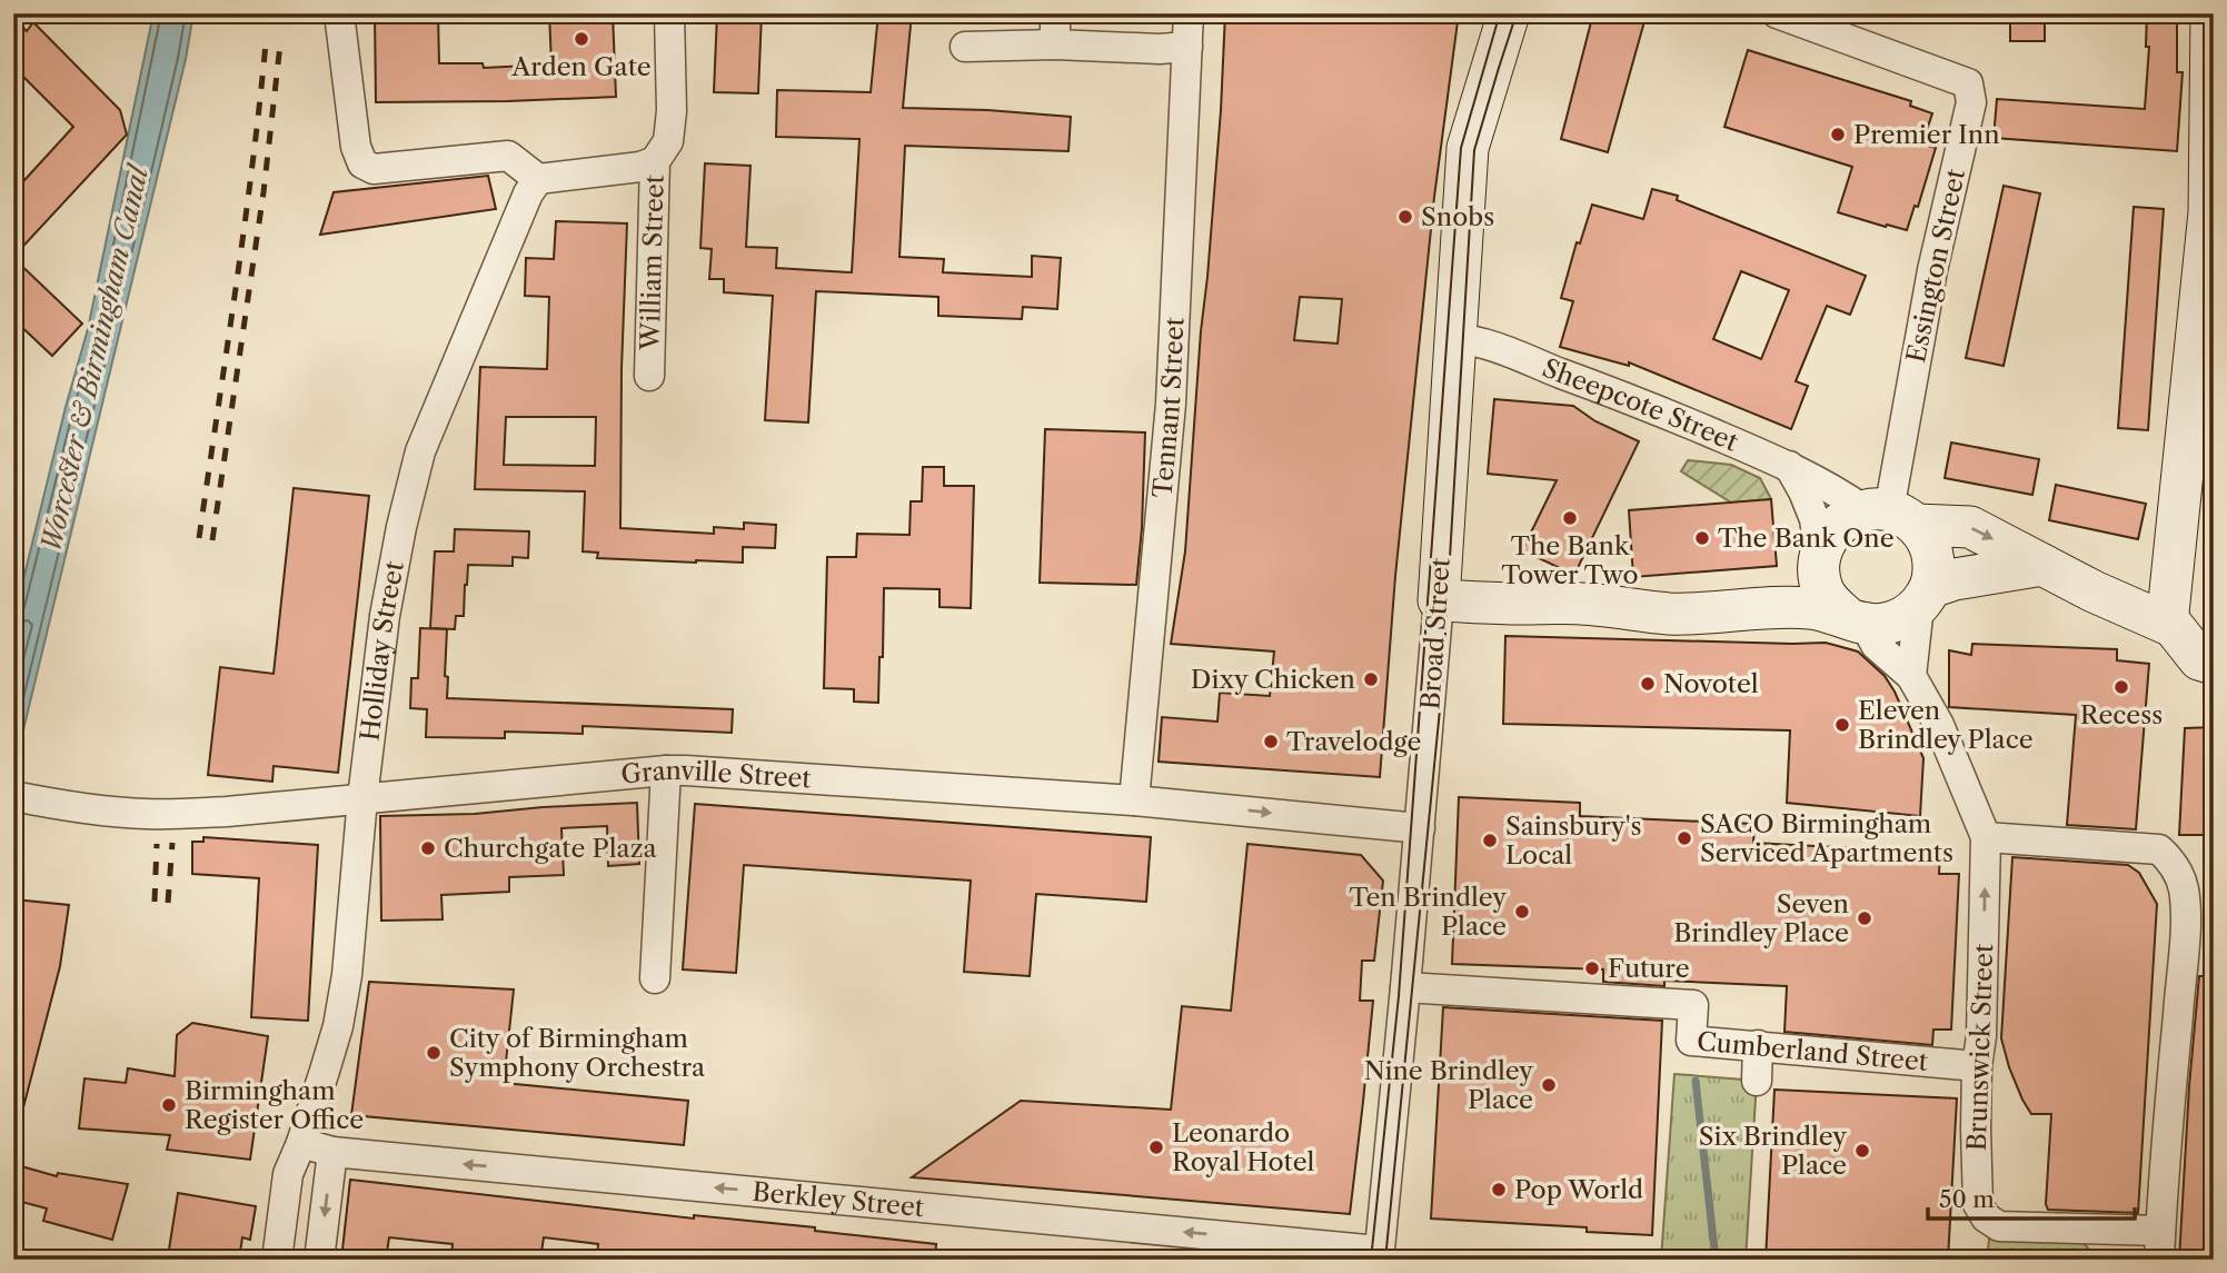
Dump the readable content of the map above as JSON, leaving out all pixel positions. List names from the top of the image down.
{
  "streets": {
    "street": [
      "William Street",
      "Essington Street",
      "Sheepcote Street",
      "Tennant Street",
      "Broad Street",
      "Holliday Street",
      "Granville Street",
      "Brunswick Street",
      "Cumberland Street",
      "Berkley Street"
    ]
  },
  "crossings": [
    ["Essington Street", "Sheepcote Street"],
    ["Sheepcote Street", "Broad Street"],
    ["Tennant Street", "Granville Street"],
    ["Broad Street", "Granville Street"],
    ["Broad Street", "Cumberland Street"],
    ["Broad Street", "Berkley Street"],
    ["Holliday Street", "Granville Street"],
    ["Holliday Street", "Berkley Street"],
    ["Brunswick Street", "Cumberland Street"]
  ],
  "one_way": ["Berkley Street"],
  "water": ["Worcester & Birmingham Canal"],
  "places": [
    "Arden Gate",
    "Premier Inn",
    "Snobs",
    "The Bank Tower Two",
    "The Bank One",
    "Dixy Chicken",
    "Novotel",
    "Recess",
    "Eleven Brindley Place",
    "Travelodge",
    "SACO Birmingham Serviced Apartments",
    "Sainsbury's Local",
    "Churchgate Plaza",
    "Ten Brindley Place",
    "Seven Brindley Place",
    "Future",
    "City of Birmingham Symphony Orchestra",
    "Nine Brindley Place",
    "Birmingham Register Office",
    "Leonardo Royal Hotel",
    "Six Brindley Place",
    "Pop World"
  ],
  "scale_bar": "50 m"
}
